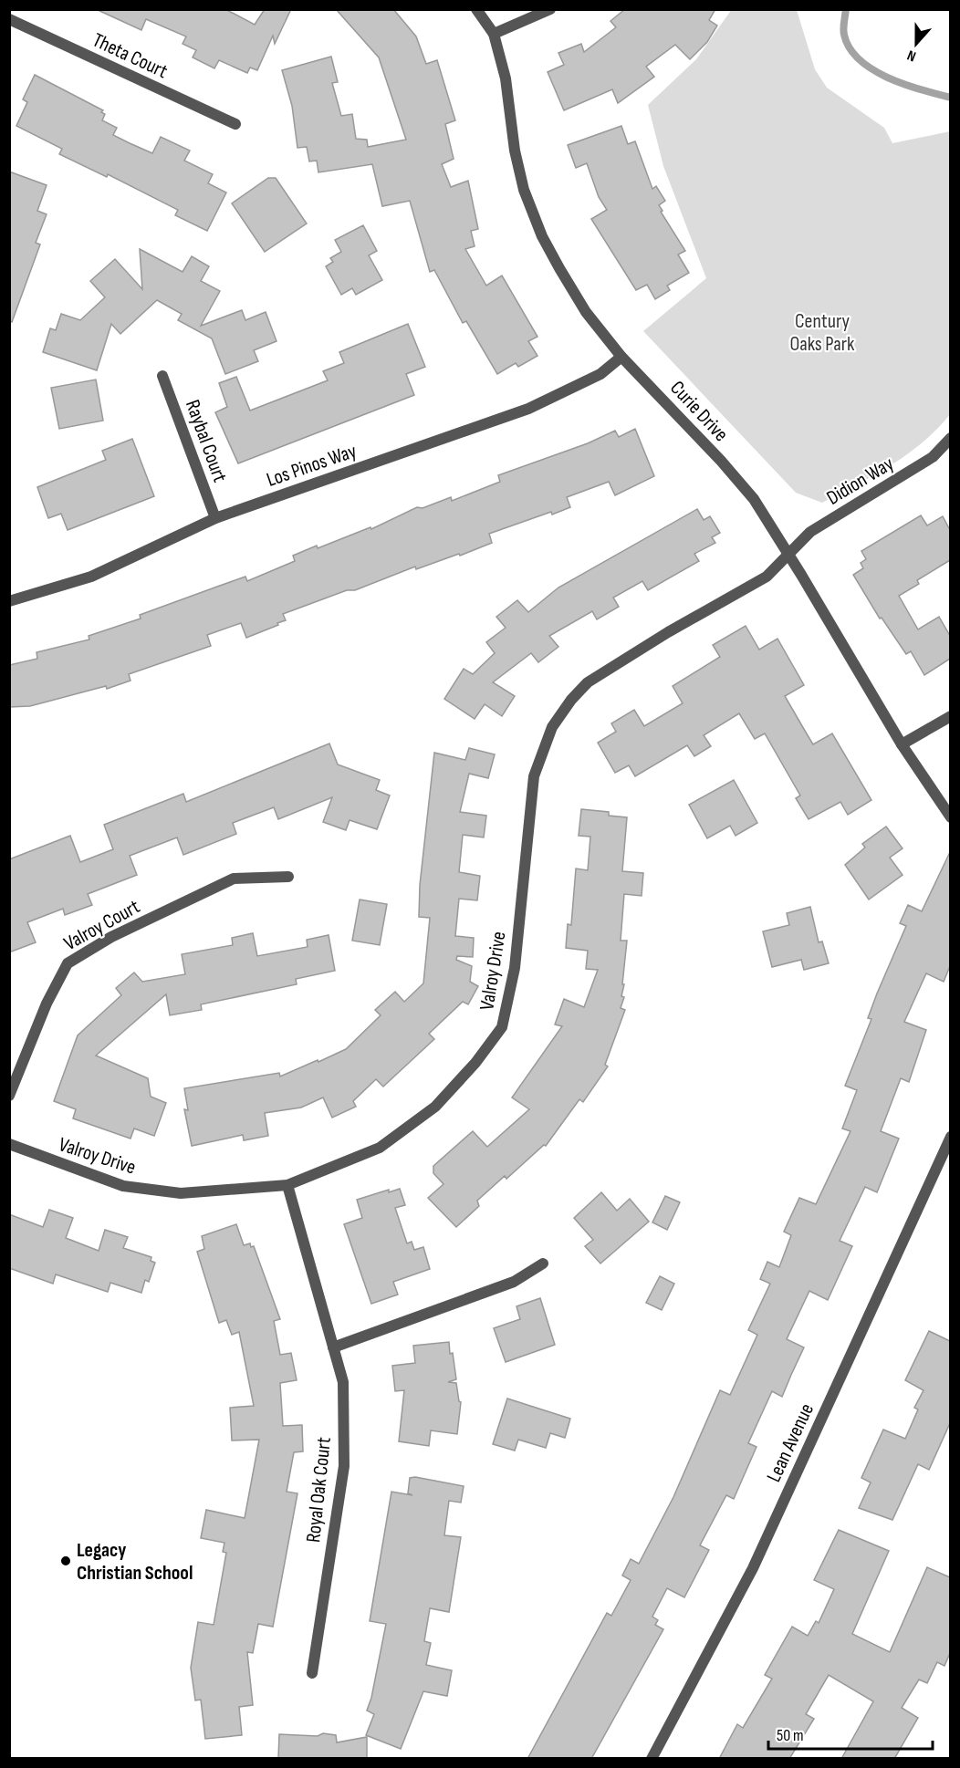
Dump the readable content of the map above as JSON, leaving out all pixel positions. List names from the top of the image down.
{
  "streets": {
    "street": [
      "Theta Court",
      "Curie Drive",
      "Raybal Court",
      "Los Pinos Way",
      "Didion Way",
      "Valroy Court",
      "Valroy Drive",
      "Lean Avenue",
      "Royal Oak Court"
    ]
  },
  "crossings": [
    ["Curie Drive", "Los Pinos Way"],
    ["Curie Drive", "Didion Way"],
    ["Curie Drive", "Valroy Drive"],
    ["Raybal Court", "Los Pinos Way"],
    ["Didion Way", "Valroy Drive"],
    ["Valroy Drive", "Royal Oak Court"]
  ],
  "parks": ["Century Oaks Park"],
  "places": ["Legacy Christian School"],
  "scale_bar": "50 m",
  "north": "bottom"
}
